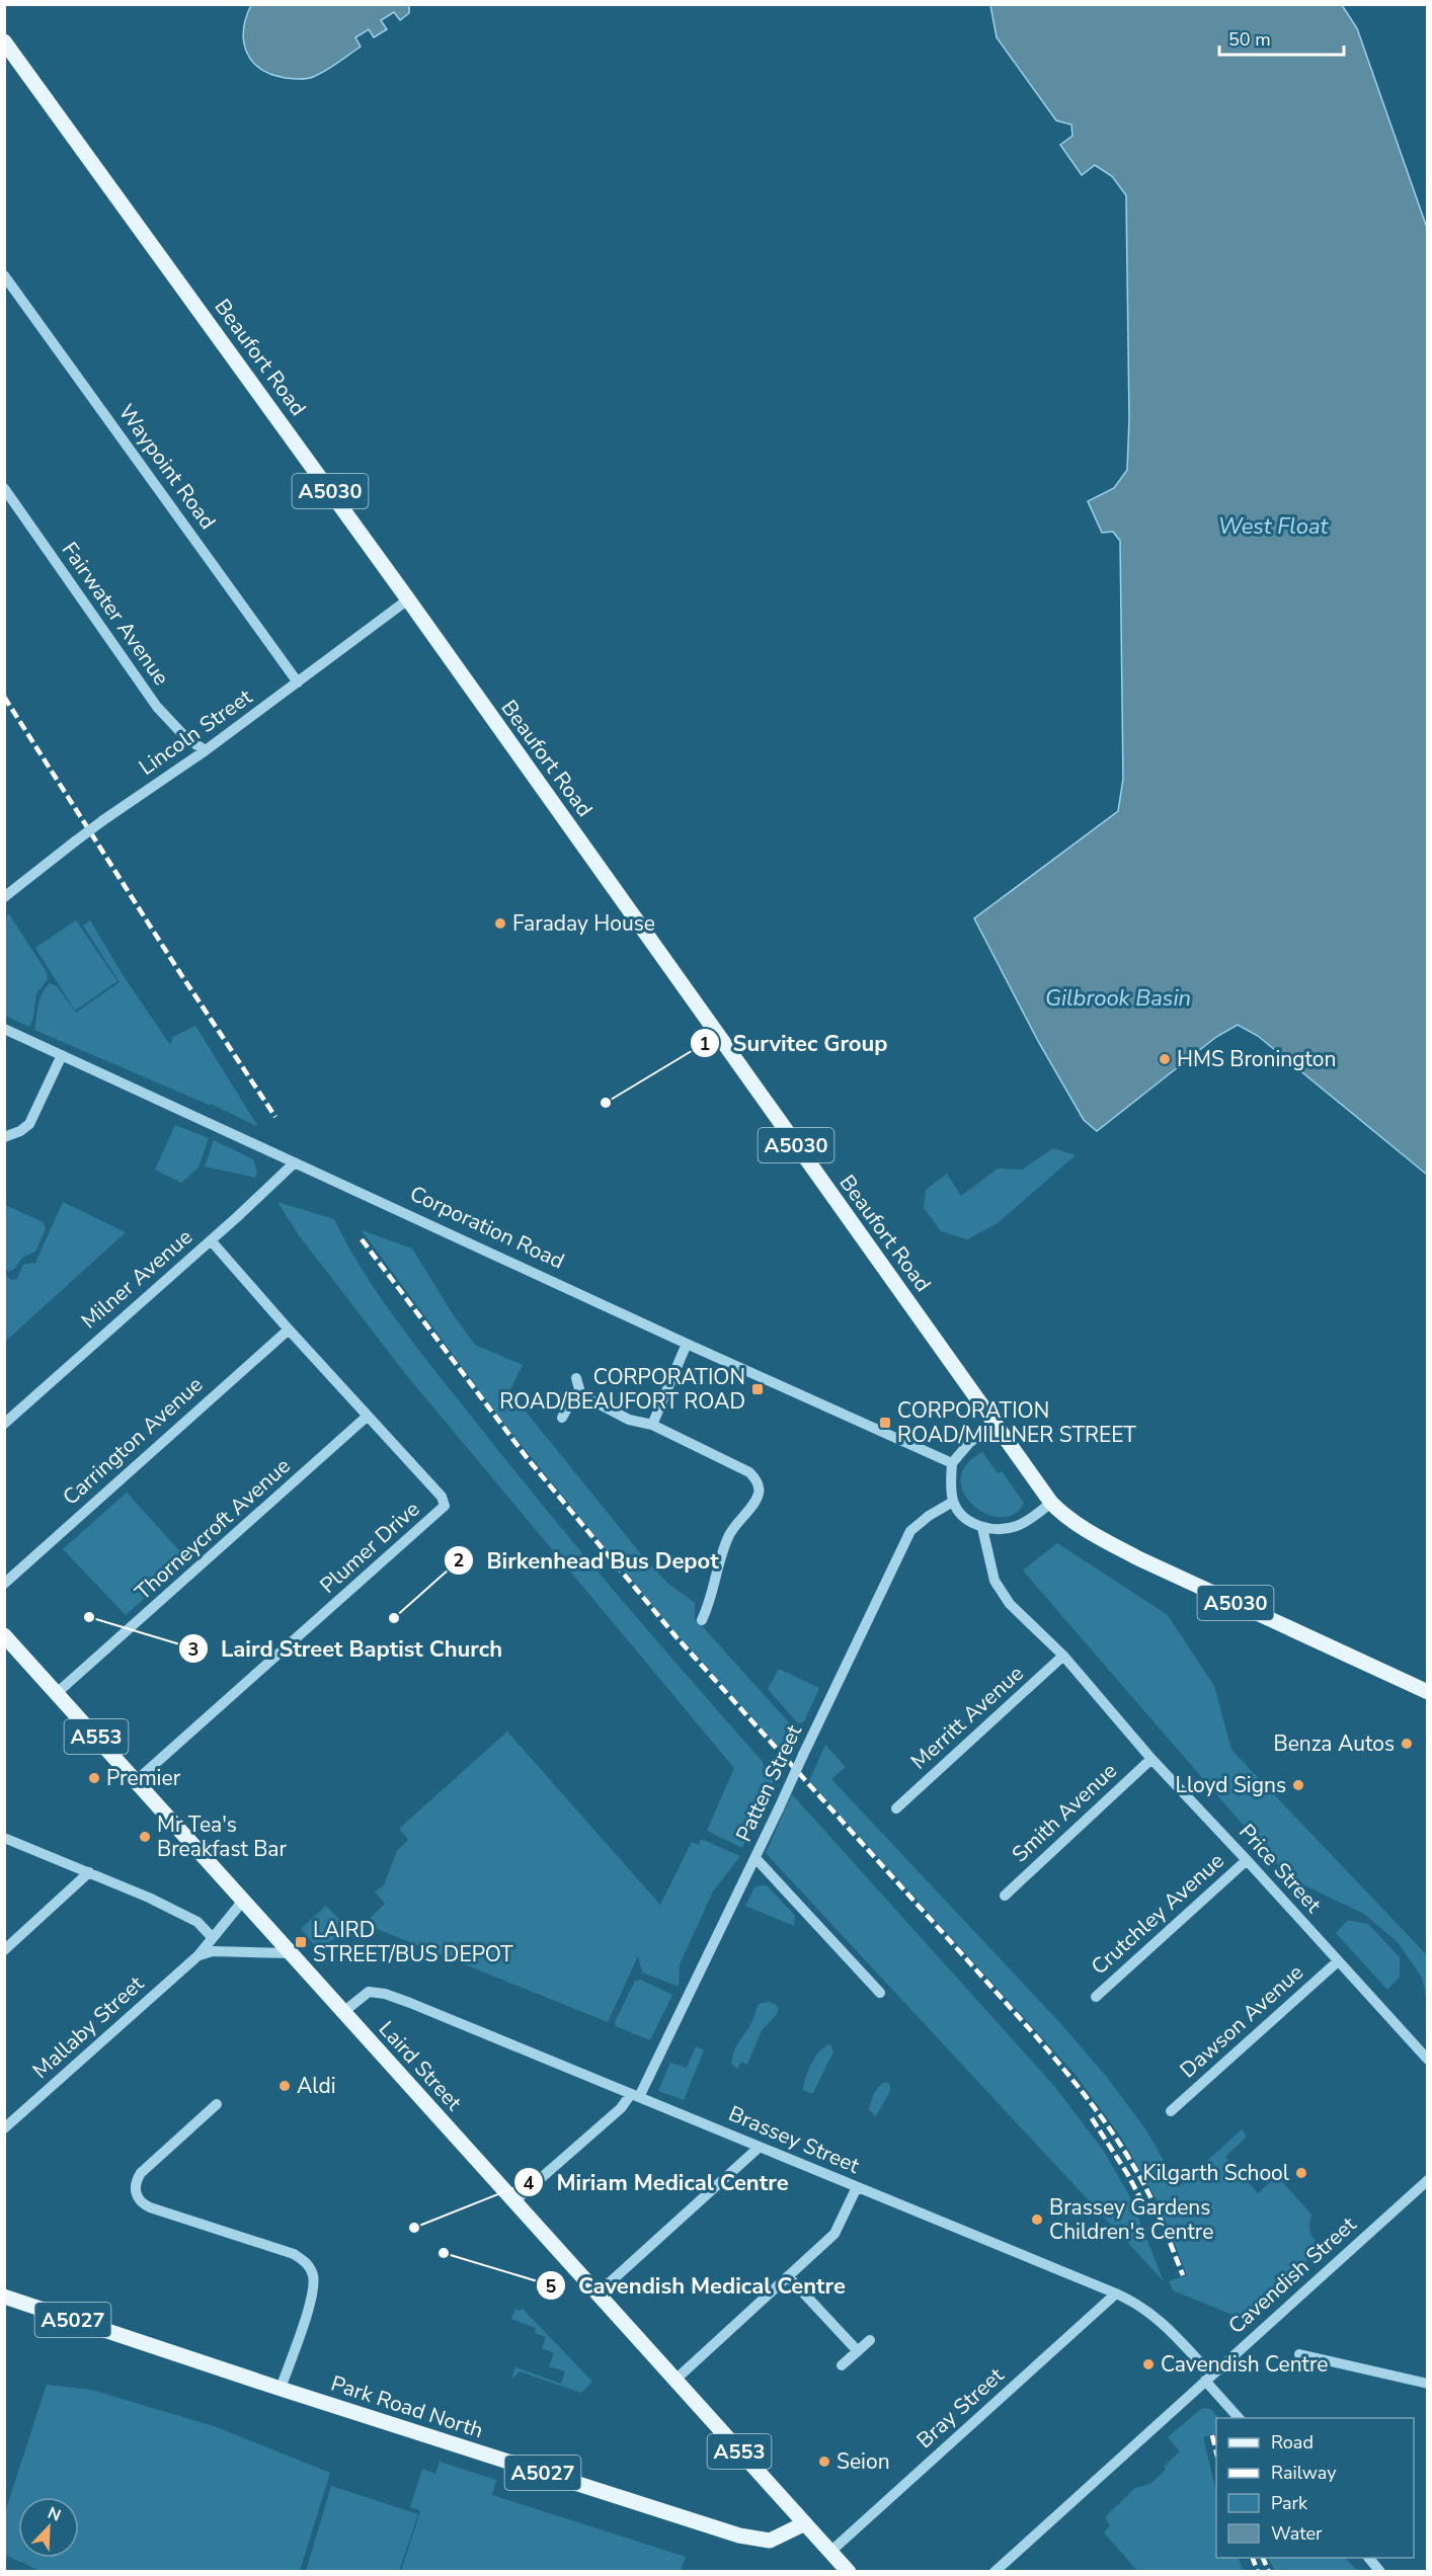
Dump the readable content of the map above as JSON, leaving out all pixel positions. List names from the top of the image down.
{
  "streets": {
    "main road": [
      "Beaufort Road",
      "A5030",
      "A553",
      "Laird Street",
      "A5027",
      "Park Road North"
    ],
    "street": [
      "Waypoint Road",
      "Fairwater Avenue",
      "Lincoln Street",
      "Corporation Road",
      "Milner Avenue",
      "Carrington Avenue",
      "Thorneycroft Avenue",
      "Plumer Drive",
      "Merritt Avenue",
      "Patten Street",
      "Smith Avenue",
      "Price Street",
      "Crutchley Avenue",
      "Dawson Avenue",
      "Mallaby Street",
      "Brassey Street",
      "Cavendish Street",
      "Bray Street"
    ]
  },
  "crossings": [
    ["Beaufort Road", "A5030"],
    ["Beaufort Road", "Lincoln Street"],
    ["Waypoint Road", "Lincoln Street"],
    ["Fairwater Avenue", "Lincoln Street"],
    ["Corporation Road", "Milner Avenue"],
    ["Milner Avenue", "Plumer Drive"],
    ["Carrington Avenue", "Plumer Drive"],
    ["Thorneycroft Avenue", "Plumer Drive"],
    ["Thorneycroft Avenue", "Laird Street"],
    ["Plumer Drive", "Laird Street"],
    ["Merritt Avenue", "Price Street"],
    ["A553", "Laird Street"],
    ["A553", "Park Road North"],
    ["A553", "Bray Street"],
    ["Patten Street", "Laird Street"],
    ["Patten Street", "Brassey Street"],
    ["Smith Avenue", "Price Street"],
    ["Price Street", "Crutchley Avenue"],
    ["Price Street", "Dawson Avenue"],
    ["Mallaby Street", "Laird Street"],
    ["Laird Street", "Brassey Street"],
    ["Laird Street", "Park Road North"],
    ["Brassey Street", "Cavendish Street"],
    ["Brassey Street", "Bray Street"]
  ],
  "water": ["West Float", "Gilbrook Basin"],
  "places": {
    "other": [
      "Faraday House",
      "HMS Bronington",
      "Survitec Group",
      "Laird Street Baptist Church",
      "Birkenhead Bus Depot",
      "Benza Autos",
      "Premier",
      "Lloyd Signs",
      "Mr Tea's Breakfast Bar",
      "Aldi",
      "Kilgarth School",
      "Brassey Gardens Children's Centre",
      "Miriam Medical Centre",
      "Cavendish Medical Centre",
      "Cavendish Centre",
      "Seion"
    ],
    "transit": ["CORPORATION ROAD/BEAUFORT ROAD", "CORPORATION ROAD/MILLNER STREET", "LAIRD STREET/BUS DEPOT"]
  },
  "legend": [
    "Road",
    "Railway",
    "Park",
    "Water"
  ],
  "scale_bar": "50 m",
  "north": "top right"
}
